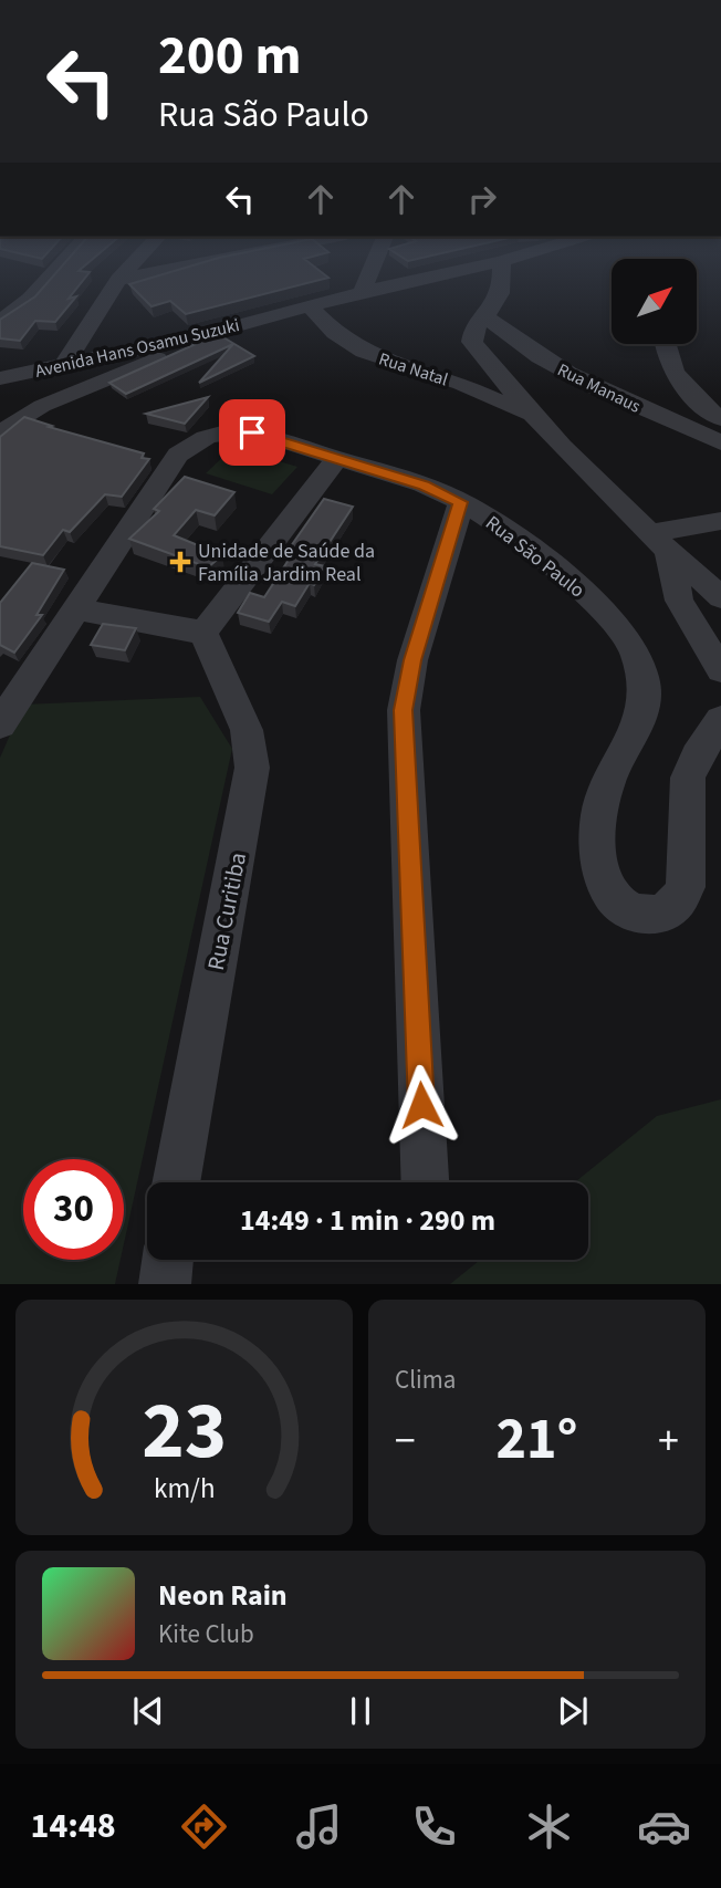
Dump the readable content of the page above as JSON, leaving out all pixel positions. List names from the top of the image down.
{
  "streets": {
    "street": [
      "Avenida Hans Osamu Suzuki",
      "Rua Natal",
      "Rua Manaus",
      "Rua São Paulo",
      "Rua Curitiba"
    ]
  },
  "crossings": [
    ["Avenida Hans Osamu Suzuki", "Rua Natal"]
  ],
  "places": {
    "health": ["Unidade de Saúde da Família Jardim Real"]
  },
  "north": "top right",
  "page": {
    "turn": ["200 m", "Rua São Paulo"],
    "limit": "30",
    "trip": "14:49 · 1 min · 290 m",
    "tile": "Clima",
    "heat": ["−", "21°", "+"],
    "song": ["Neon Rain", "Kite Club"],
    "tabs": "14:48",
    "gauge": ["23", "km/h"]
  }
}
